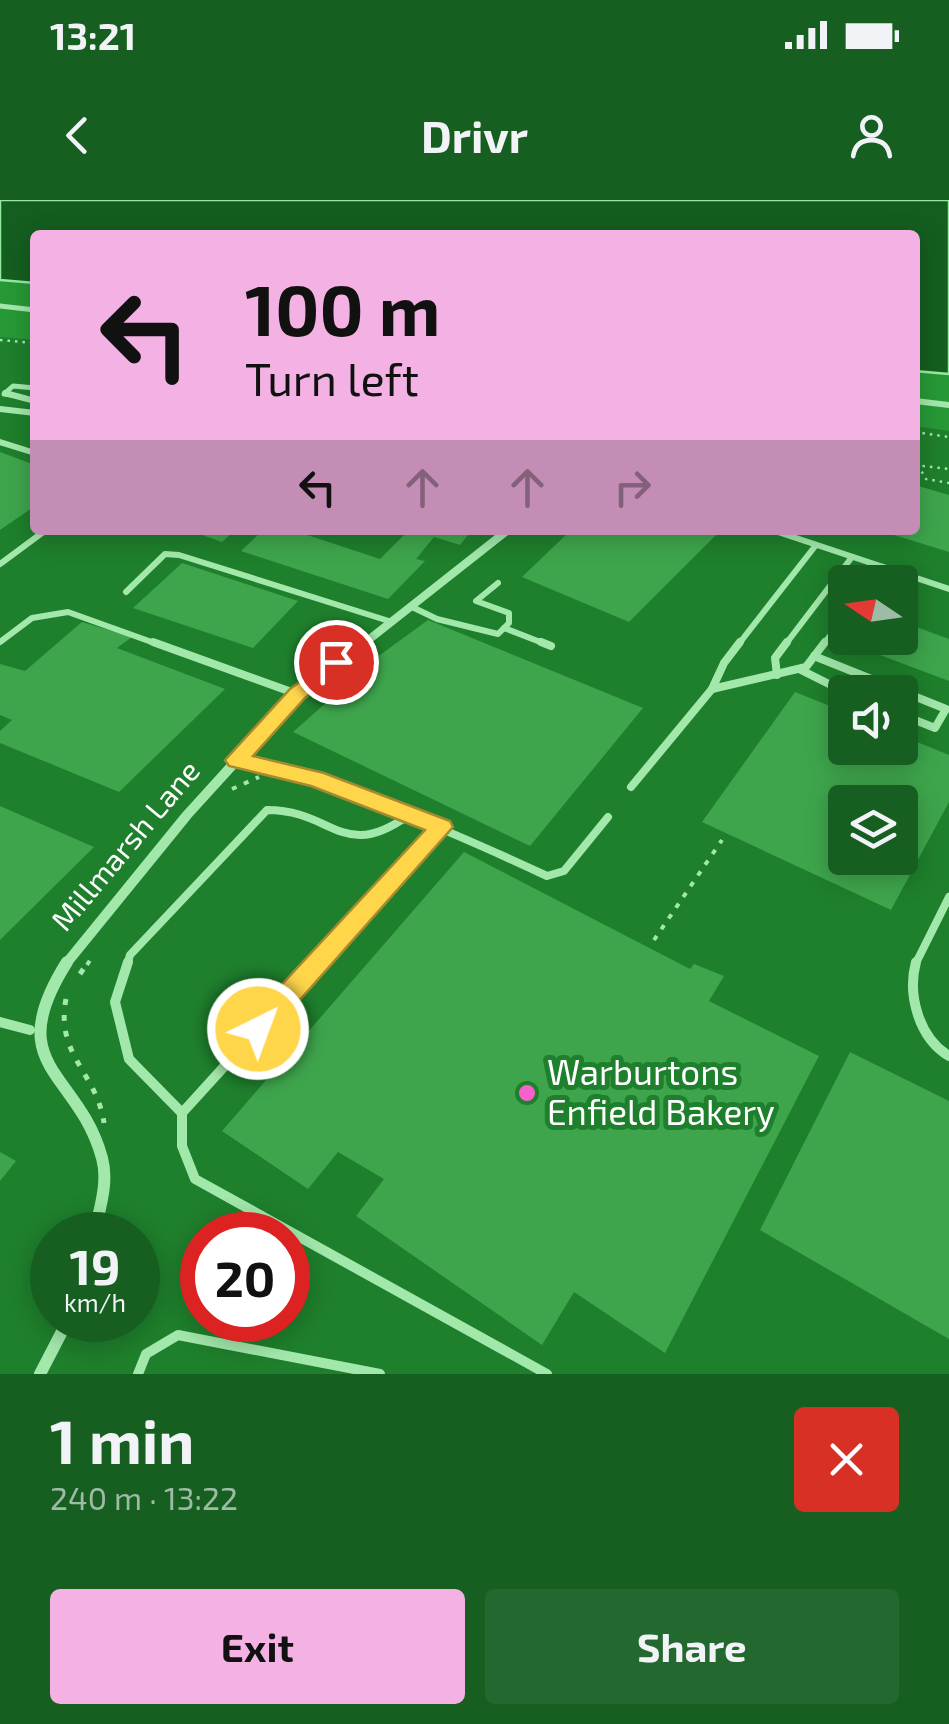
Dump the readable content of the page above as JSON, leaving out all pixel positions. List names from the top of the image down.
{
  "streets": {
    "street": ["Millmarsh Lane"]
  },
  "places": ["Warburtons Enfield Bakery"],
  "north": "left",
  "page": {
    "status": "13:21",
    "header": "Drivr",
    "turn": ["100 m", "Turn left"],
    "speed": "19 km/h",
    "limit": "20",
    "heading": ["1 min", "240 m · 13:22"],
    "buttons": ["Exit", "Share"]
  }
}
